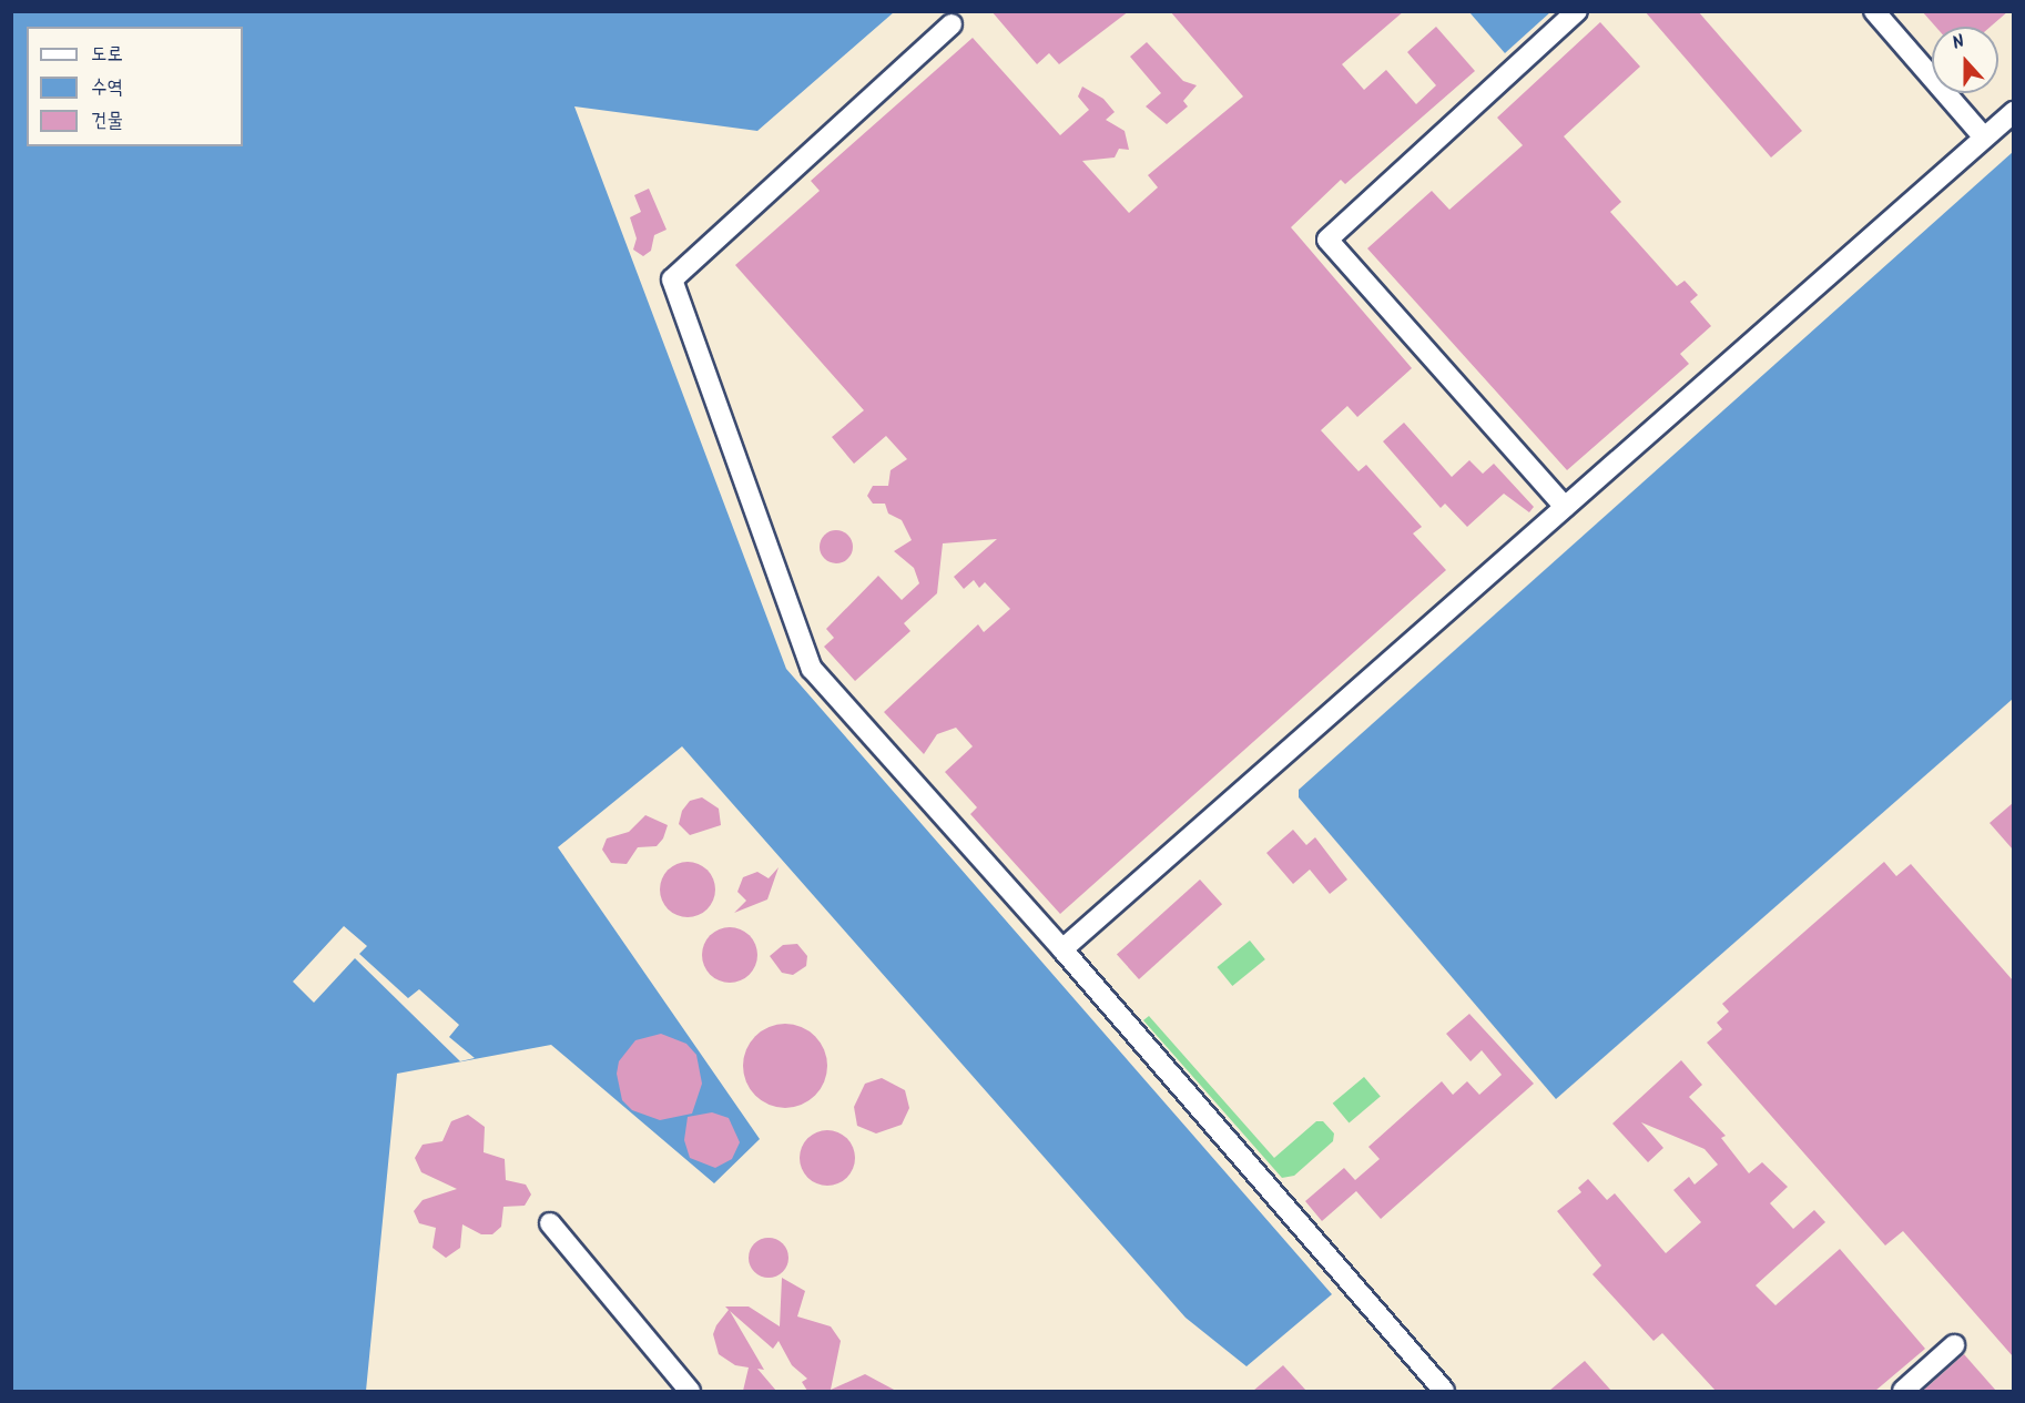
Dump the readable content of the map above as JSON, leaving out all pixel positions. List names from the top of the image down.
{
  "legend": ["도로", "수역", "건물"],
  "north": "top"
}
